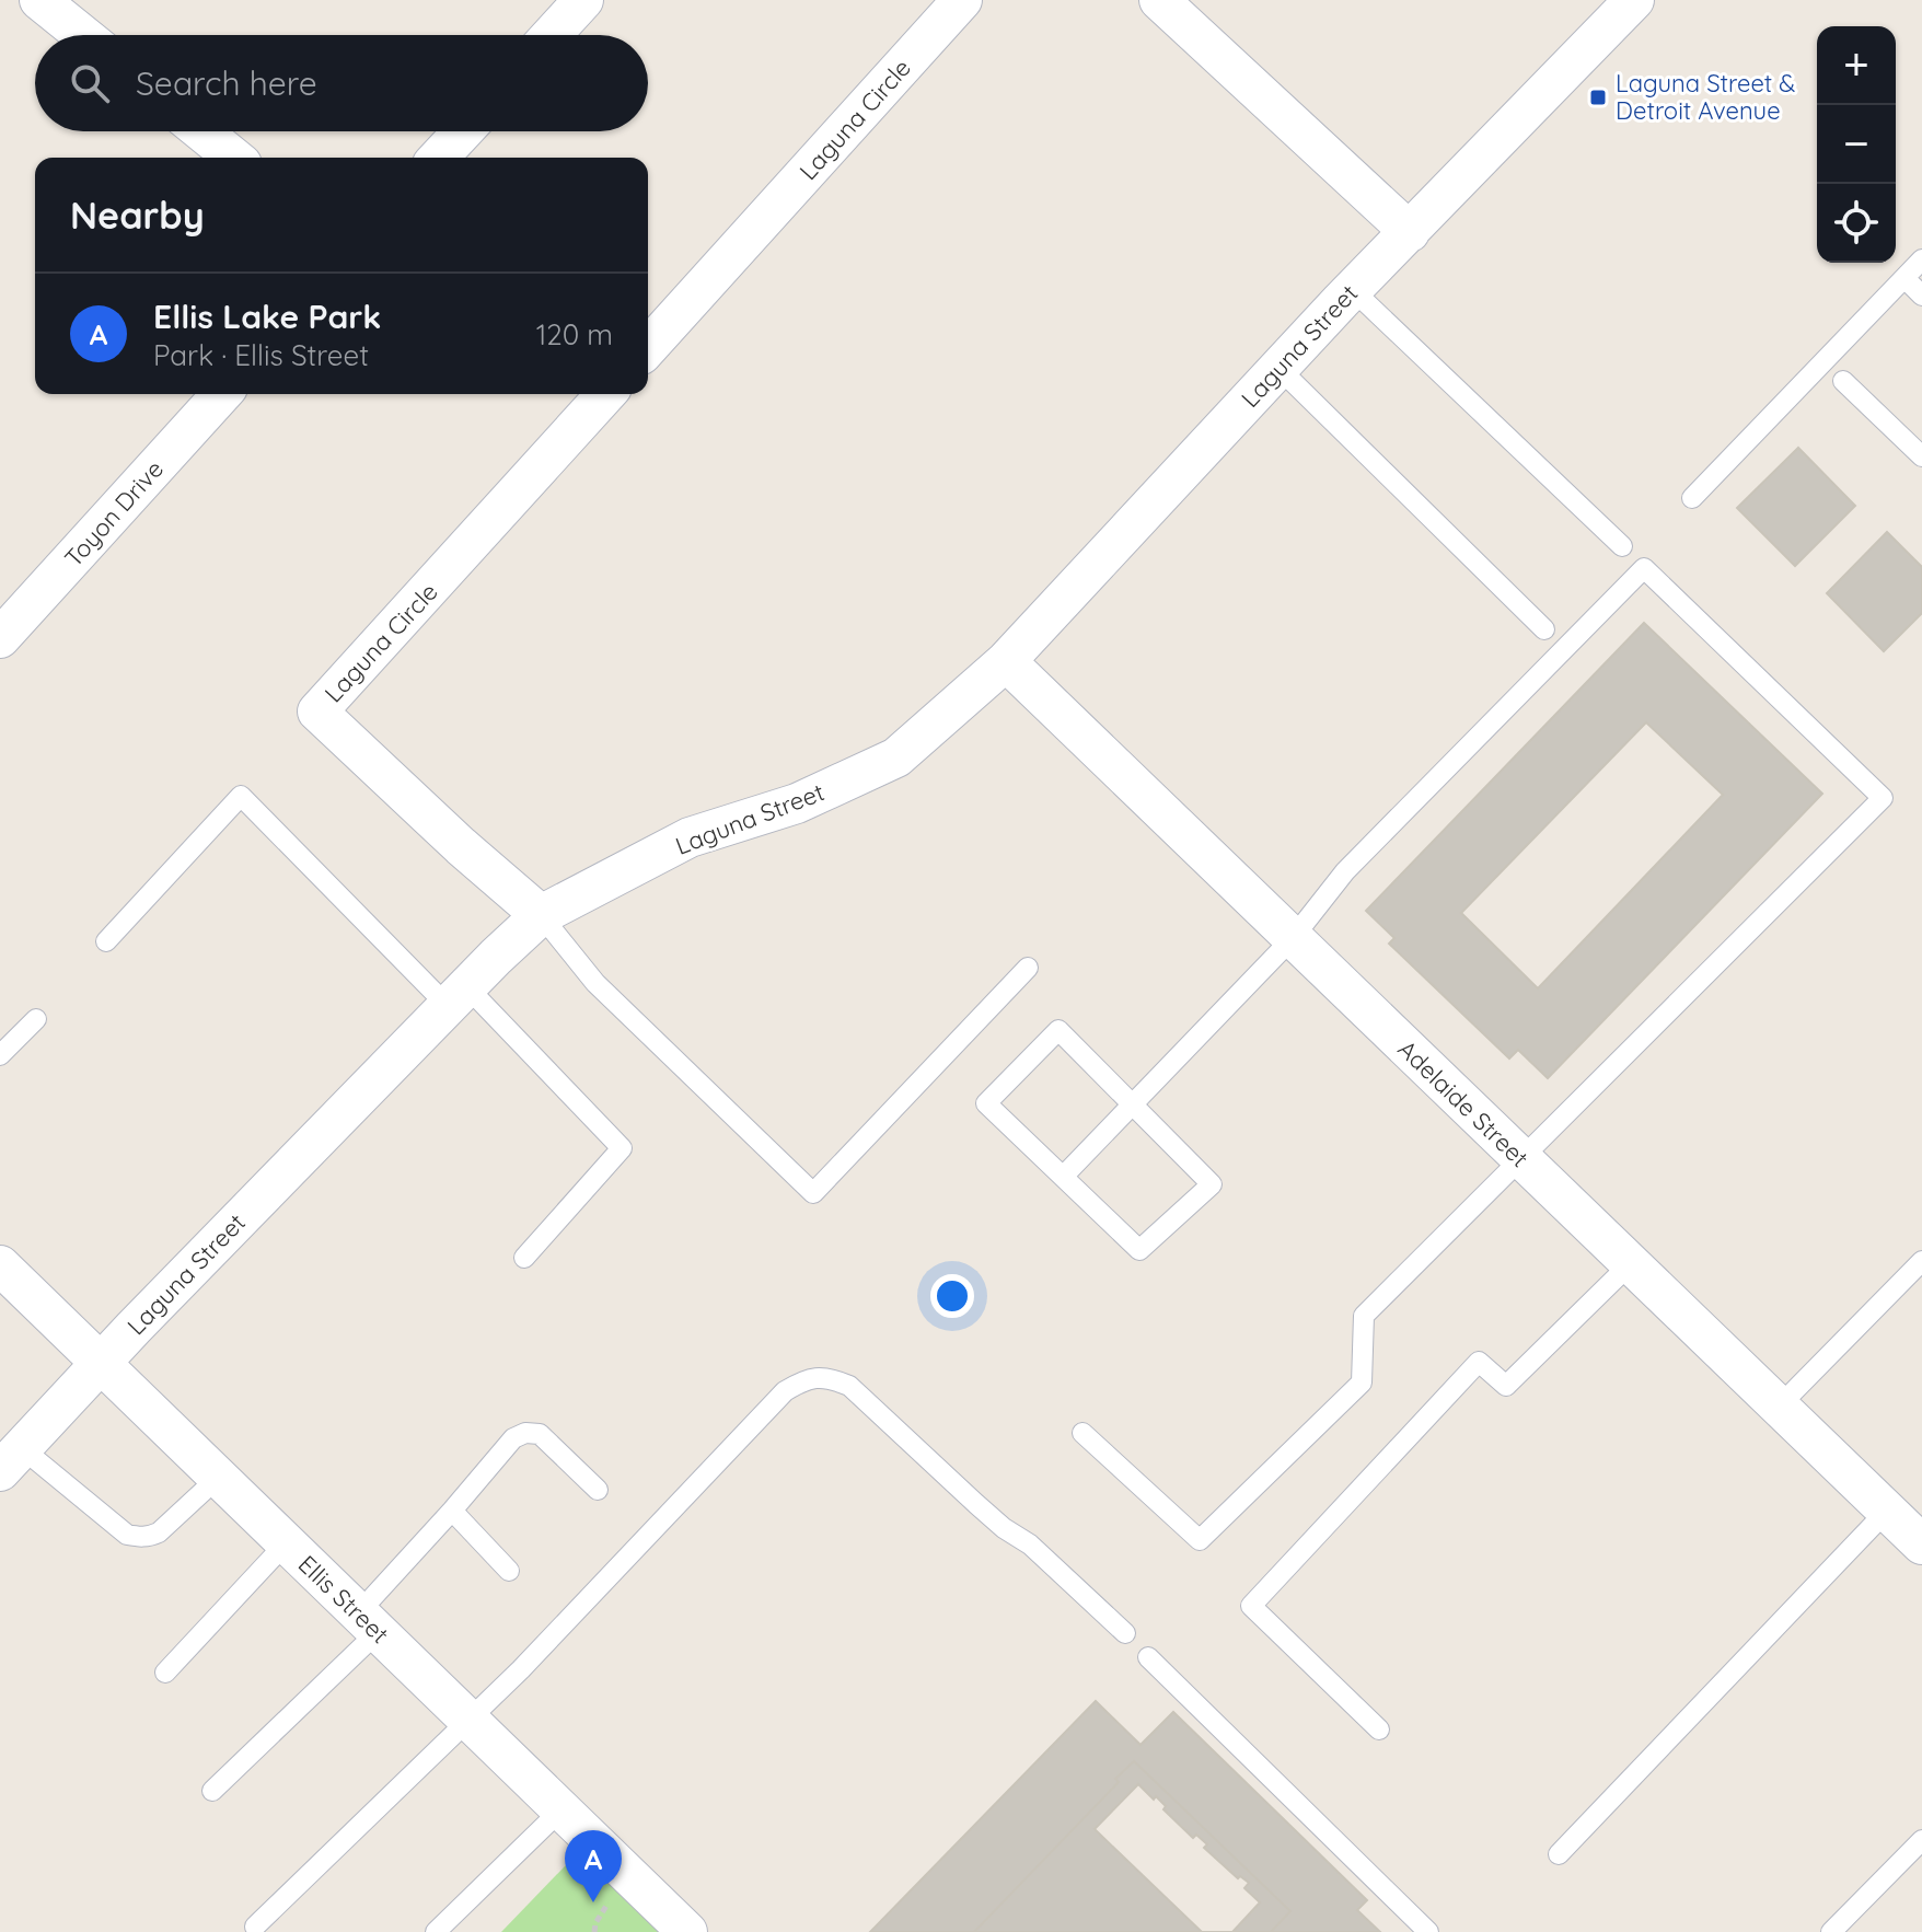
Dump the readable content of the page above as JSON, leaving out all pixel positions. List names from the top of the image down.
{
  "streets": {
    "street": [
      "Laguna Circle",
      "Laguna Street",
      "Toyon Drive",
      "Adelaide Street",
      "Ellis Street"
    ]
  },
  "crossings": [
    ["Laguna Circle", "Laguna Street"],
    ["Laguna Street", "Adelaide Street"],
    ["Laguna Street", "Ellis Street"]
  ],
  "places": {
    "transit": ["Laguna Street & Detroit Avenue"]
  },
  "page": {
    "map_buttons": ["+", "−"],
    "search": "Search here",
    "heading": "Nearby",
    "list": [
      {
        "mark": "A",
        "name": "Ellis Lake Park",
        "note": "Park · Ellis Street",
        "value": "120 m"
      }
    ],
    "pins": "A"
  }
}
